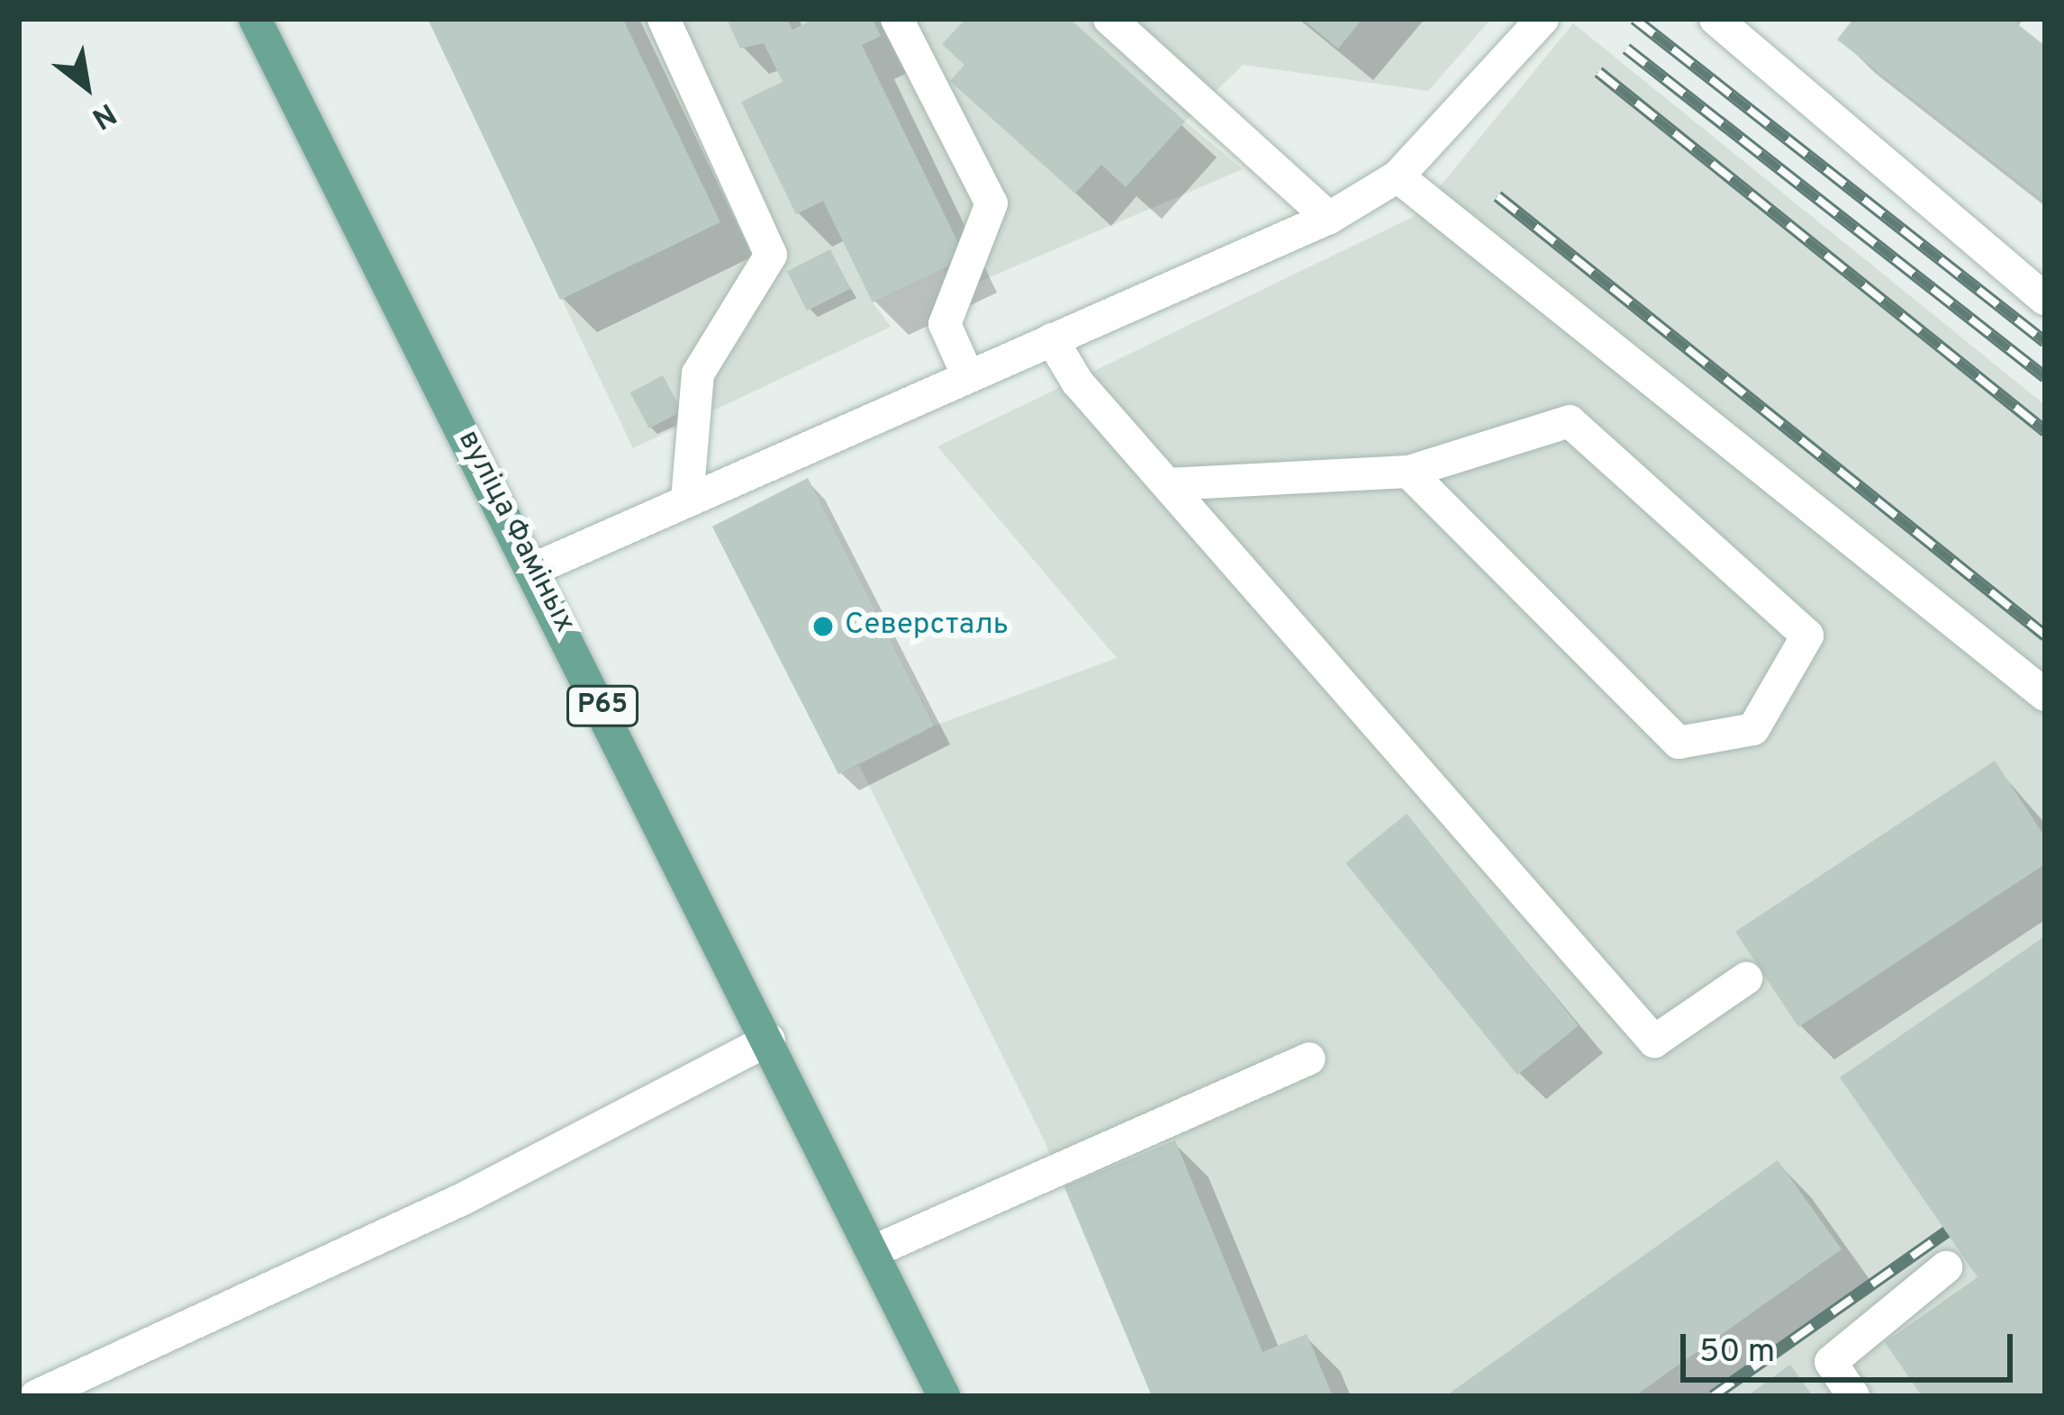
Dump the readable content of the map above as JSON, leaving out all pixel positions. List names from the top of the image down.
{
  "streets": {
    "main road": ["вуліца Фаміных", "Р65"]
  },
  "places": ["Северсталь"],
  "scale_bar": "50 m",
  "north": "bottom right"
}
